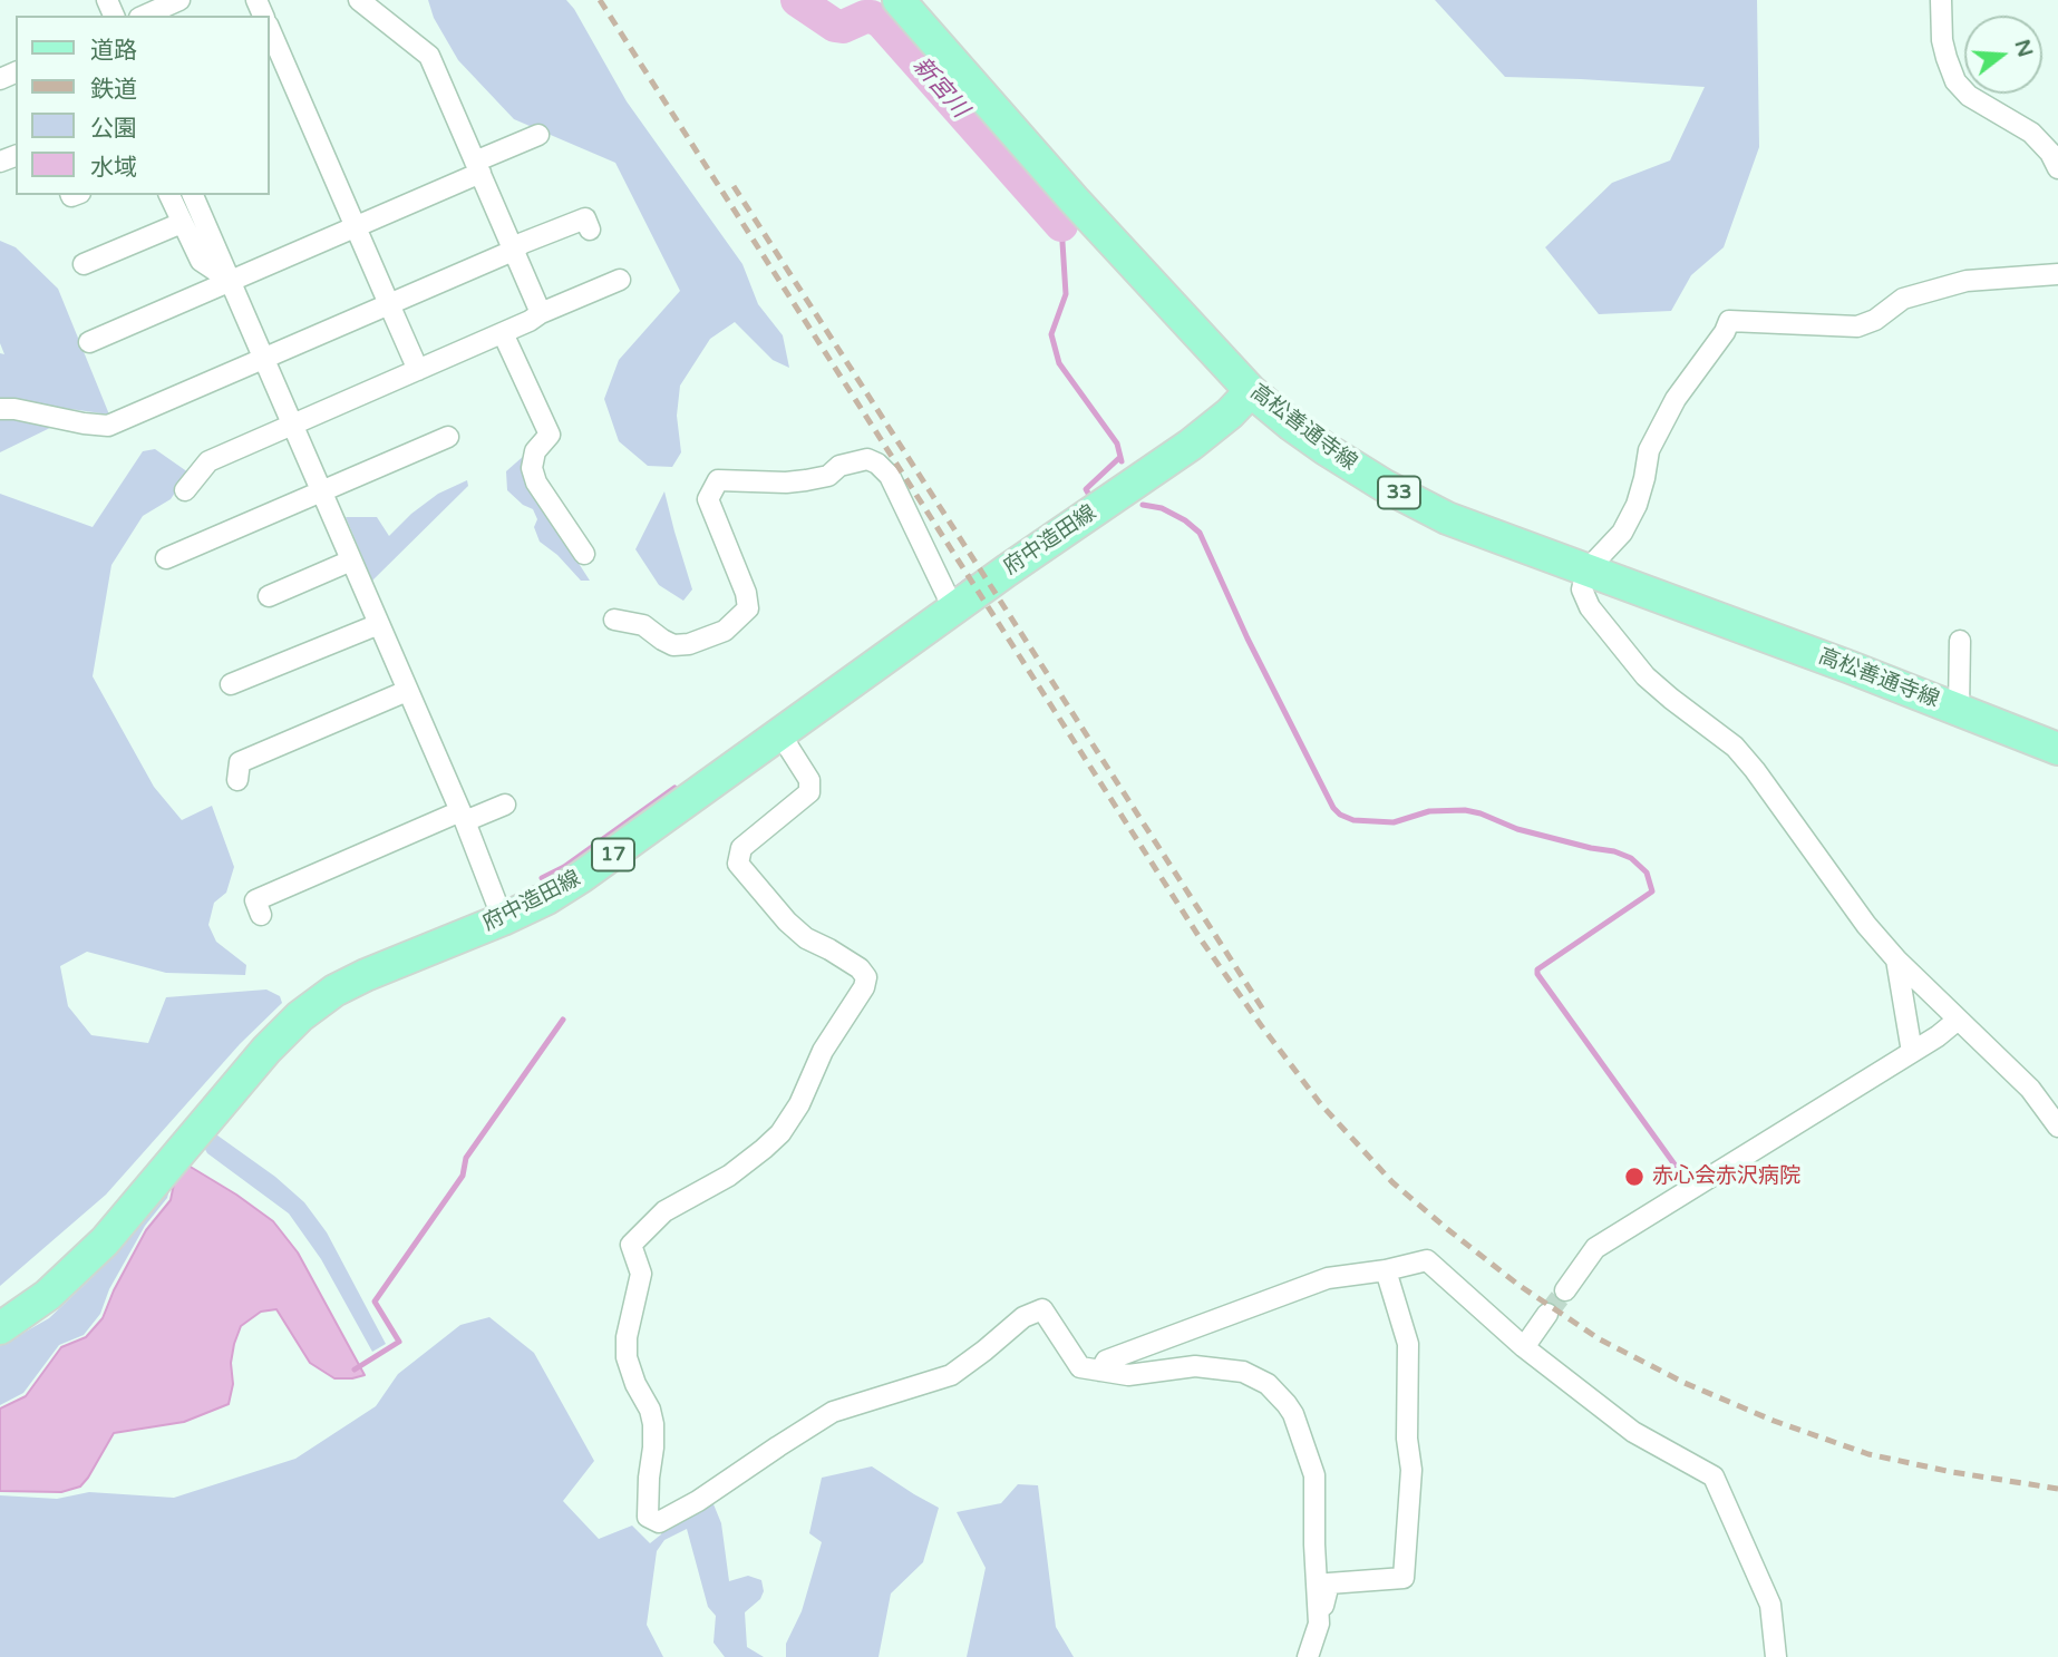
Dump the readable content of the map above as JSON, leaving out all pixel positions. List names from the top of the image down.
{
  "streets": {
    "main road": [
      "高松善通寺線",
      "33",
      "府中造田線",
      "17"
    ]
  },
  "crossings": [
    ["高松善通寺線", "府中造田線"]
  ],
  "water": ["新宮川"],
  "places": ["赤心会赤沢病院"],
  "legend": [
    "道路",
    "鉄道",
    "公園",
    "水域"
  ],
  "north": "right"
}
